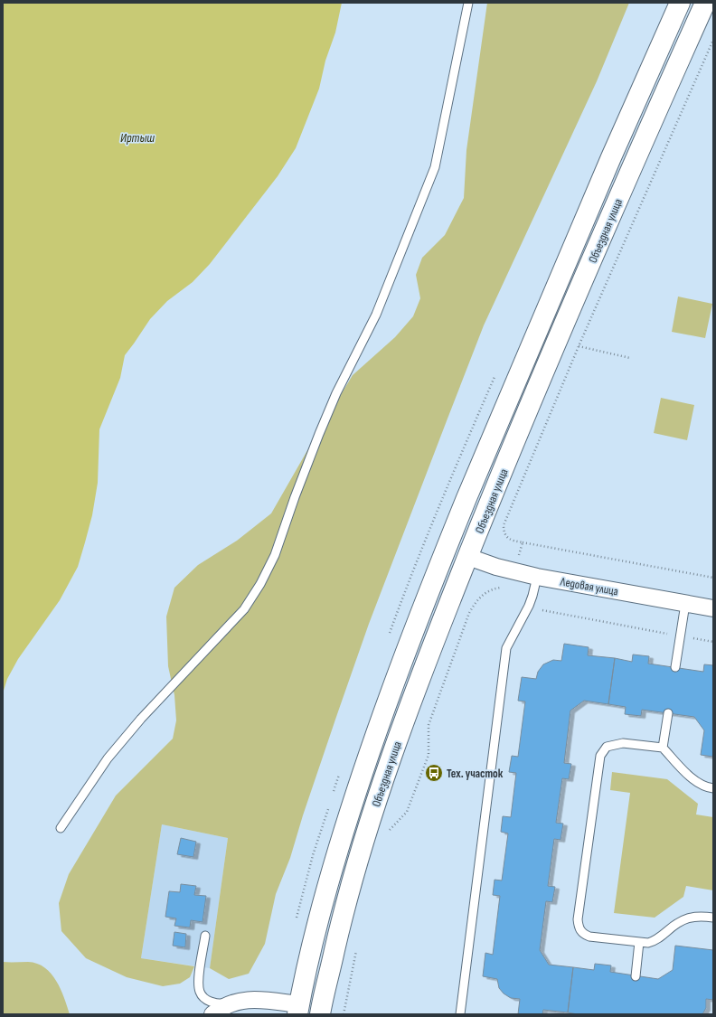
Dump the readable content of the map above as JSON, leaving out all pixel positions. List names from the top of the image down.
{
  "streets": {
    "main road": ["Объездная улица"],
    "street": ["Ледовая улица"]
  },
  "crossings": [
    ["Объездная улица", "Ледовая улица"]
  ],
  "water": ["Иртыш"],
  "places": {
    "bus stop": ["Тех. участок"]
  }
}
